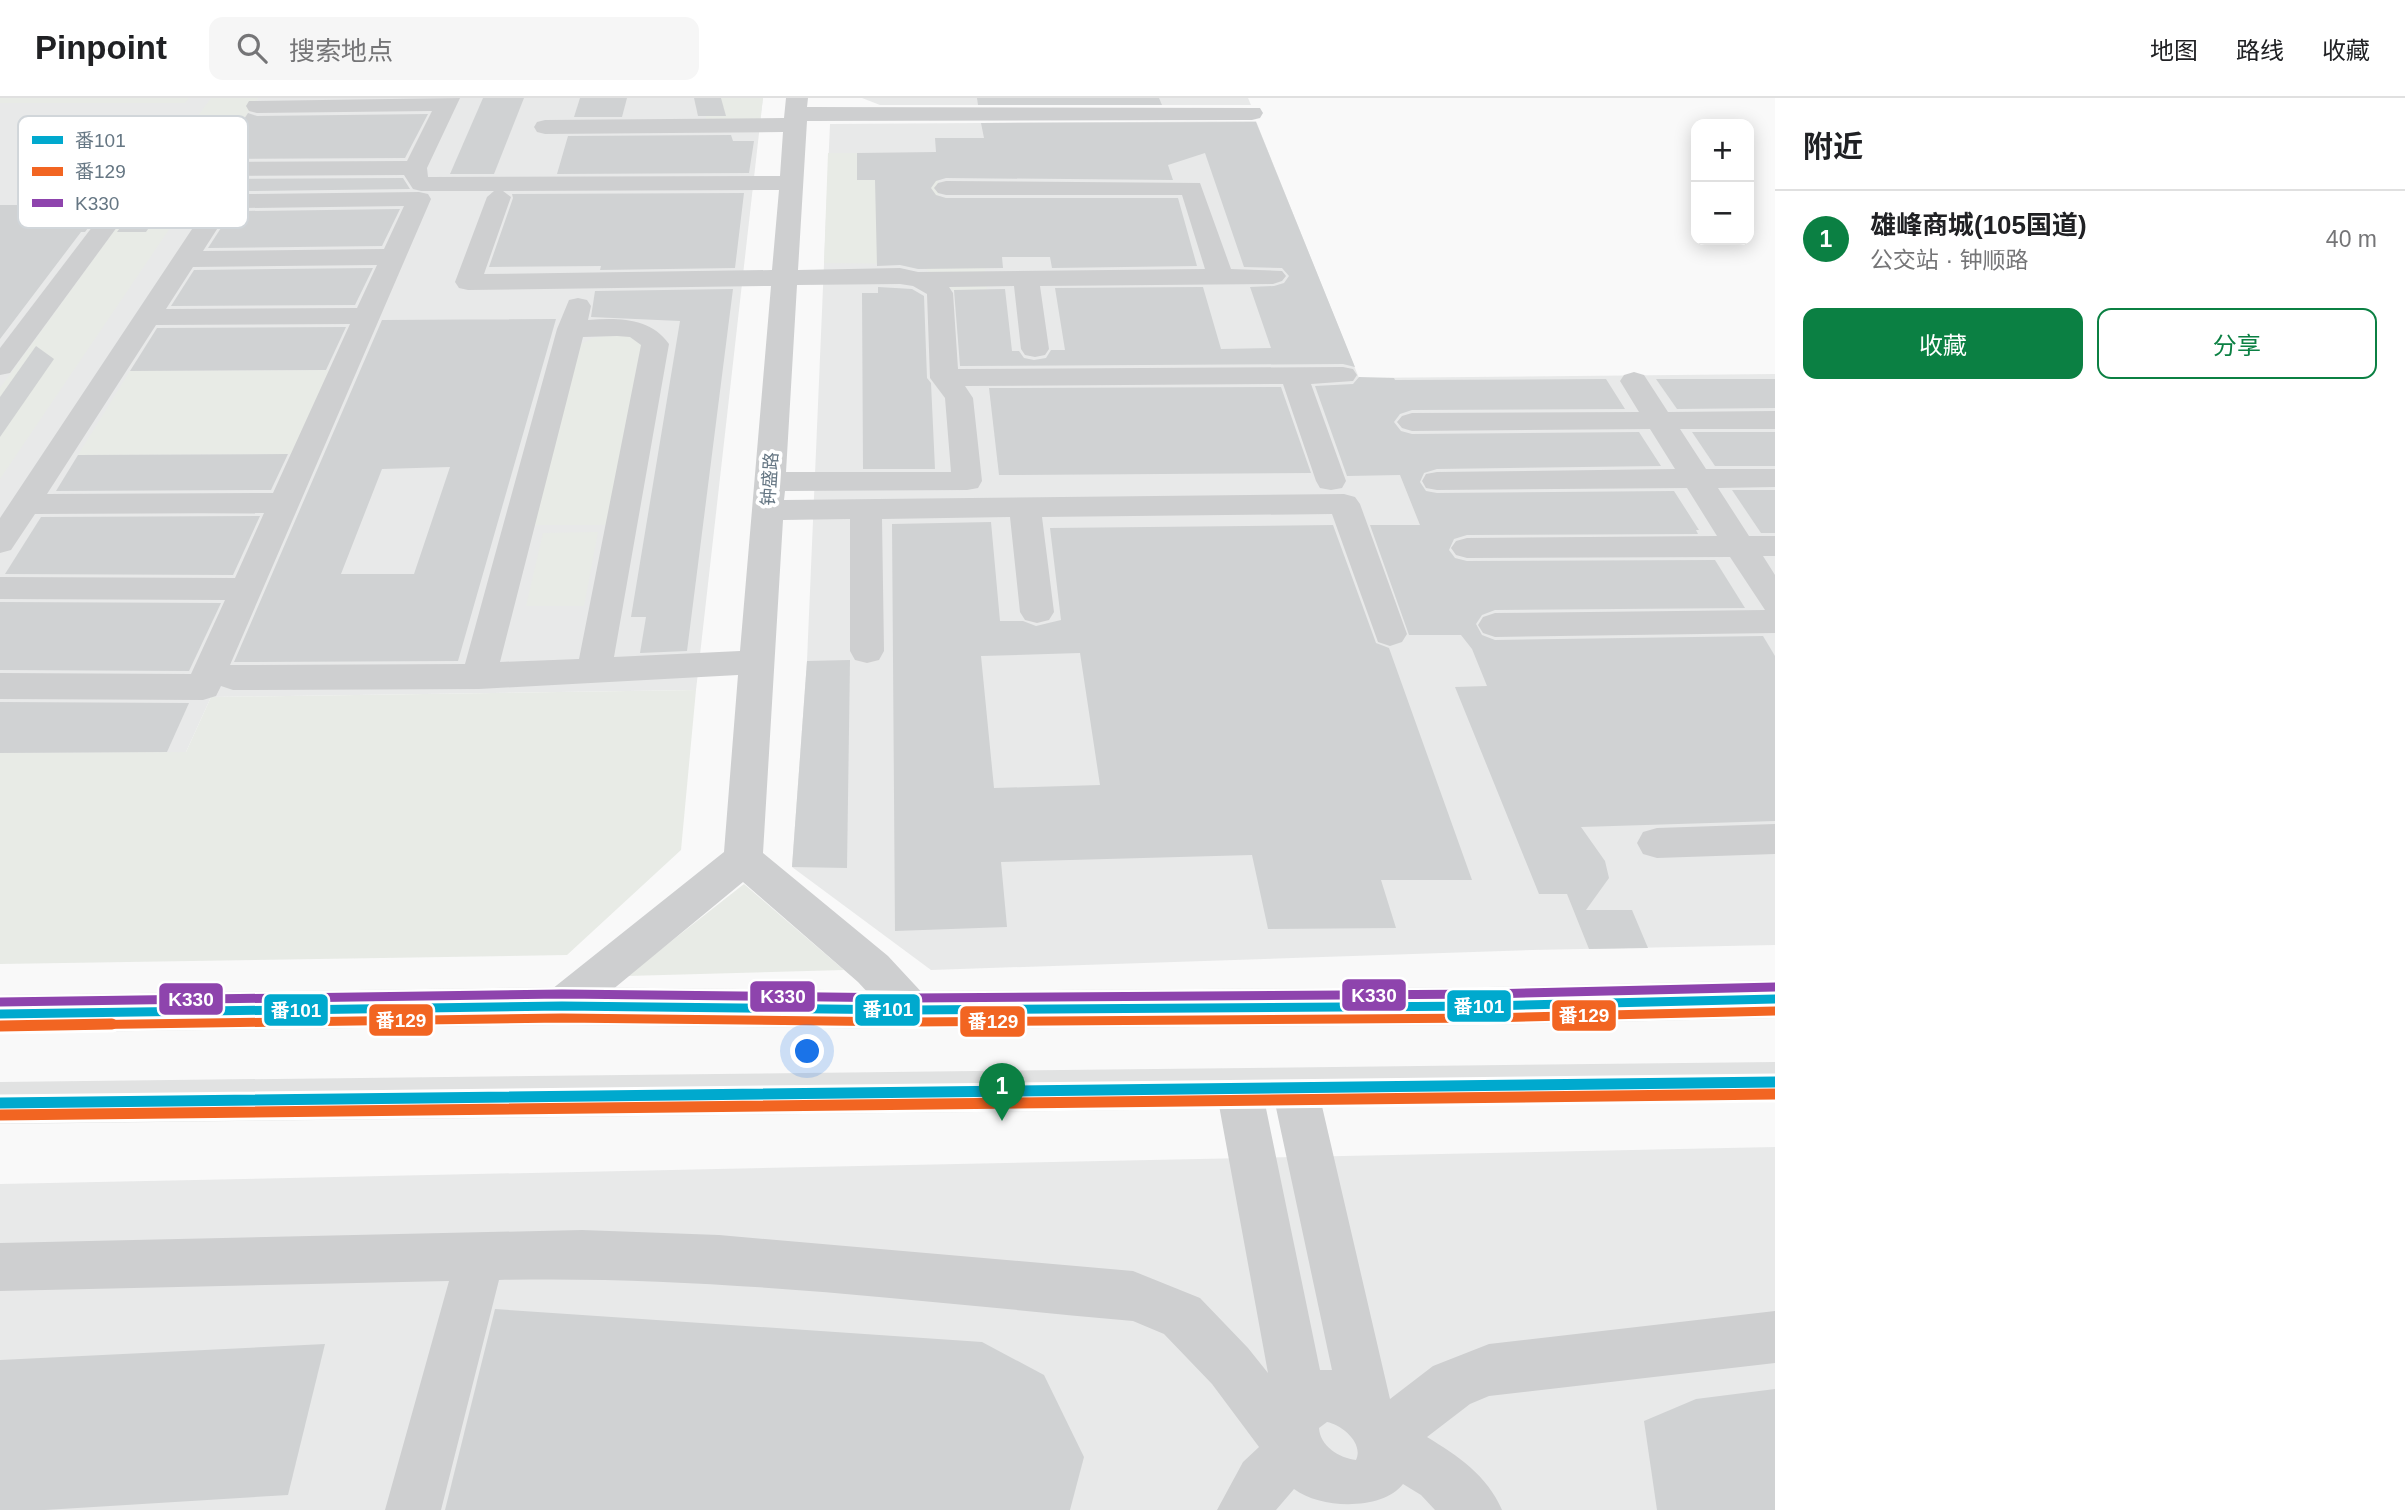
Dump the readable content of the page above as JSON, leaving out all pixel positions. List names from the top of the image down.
{
  "streets": {
    "street": ["钟盛路"]
  },
  "lines": ["transit line K330", "transit line 番101", "transit line 番129"],
  "legend": ["番101", "番129", "K330"],
  "page": {
    "header": "Pinpoint",
    "search": "搜索地点",
    "nav": ["地图", "路线", "收藏"],
    "heading": "附近",
    "map_buttons": ["+", "−"],
    "list": [
      {
        "mark": "1",
        "name": "雄峰商城(105国道)",
        "note": "公交站 · 钟顺路",
        "value": "40 m"
      }
    ],
    "buttons": ["收藏", "分享"],
    "pins": "1"
  }
}
